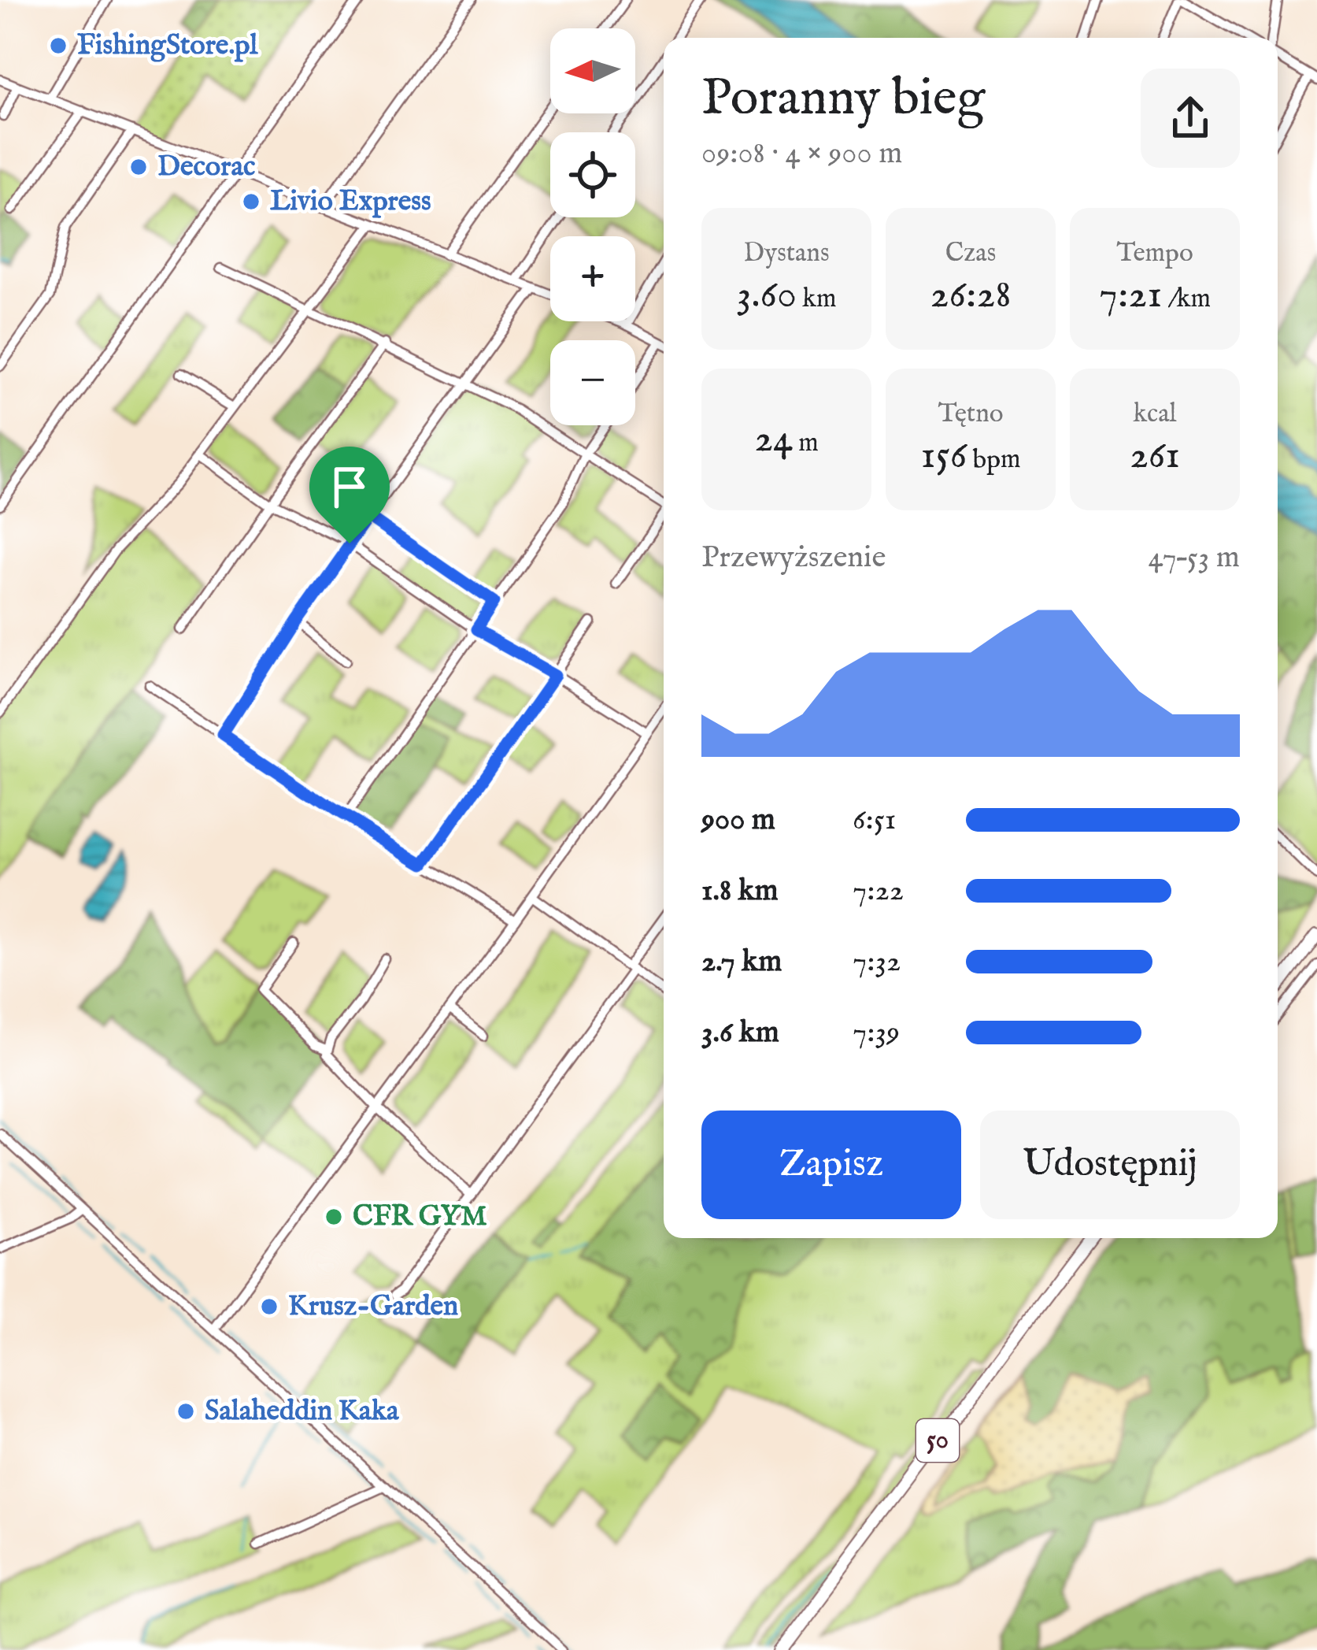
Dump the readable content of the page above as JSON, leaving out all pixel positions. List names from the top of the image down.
{
  "streets": {
    "main road": ["50"]
  },
  "places": [
    "FishingStore.pl",
    "Decorac",
    "Livio Express",
    "CFR GYM",
    "Krusz-Garden",
    "Salaheddin Kaka"
  ],
  "north": "left",
  "page": {
    "map_buttons": ["+", "−"],
    "heading": ["Poranny bieg", "09:08 · 4 × 900 m"],
    "stats": [
      ["Dystans", "3.60 km"],
      ["Czas", "26:28"],
      ["Tempo", "7:21 /km"],
      ["24 m"],
      ["Tętno", "156 bpm"],
      ["kcal", "261"]
    ],
    "chart": ["Przewyższenie", "47–53 m"],
    "list": [
      {
        "name": "900 m",
        "note": "6:51"
      },
      {
        "name": "1.8 km",
        "note": "7:22"
      },
      {
        "name": "2.7 km",
        "note": "7:32"
      },
      {
        "name": "3.6 km",
        "note": "7:39"
      }
    ],
    "buttons": ["Zapisz", "Udostępnij"]
  }
}
